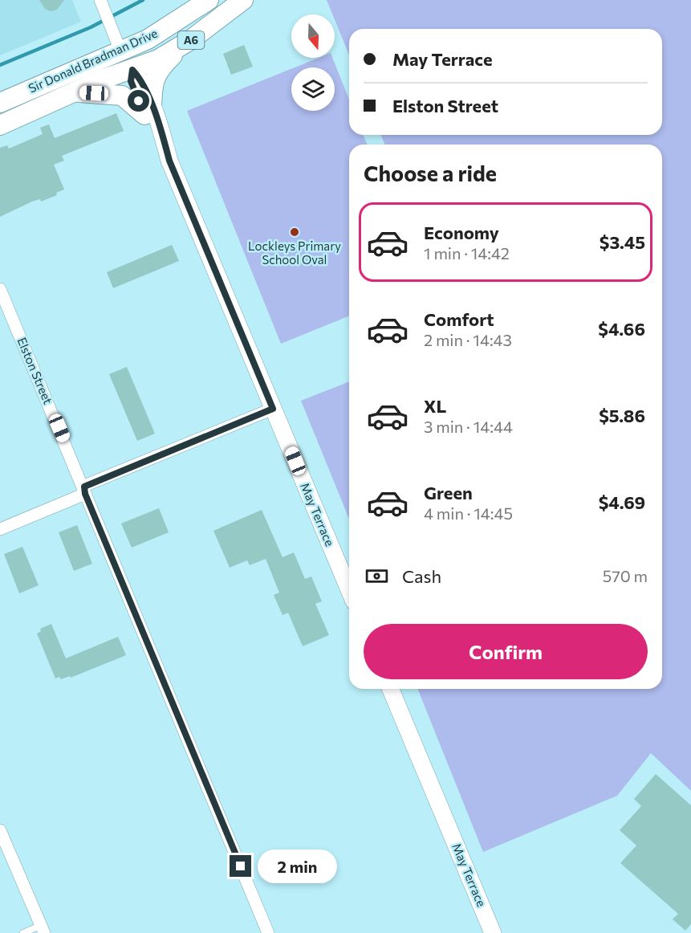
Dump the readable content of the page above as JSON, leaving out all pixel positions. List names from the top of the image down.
{
  "streets": {
    "main road": ["A6", "Sir Donald Bradman Drive"],
    "street": ["Elston Street", "May Terrace"]
  },
  "crossings": [
    ["Sir Donald Bradman Drive", "May Terrace"]
  ],
  "places": ["Lockleys Primary School Oval"],
  "north": "bottom",
  "page": {
    "banner": ["May Terrace", "Elston Street"],
    "heading": "Choose a ride",
    "list": [
      {
        "name": "Economy",
        "note": "1 min · 14:42",
        "value": "$3.45"
      },
      {
        "name": "Comfort",
        "note": "2 min · 14:43",
        "value": "$4.66"
      },
      {
        "name": "XL",
        "note": "3 min · 14:44",
        "value": "$5.86"
      },
      {
        "name": "Green",
        "note": "4 min · 14:45",
        "value": "$4.69"
      }
    ],
    "pay": ["Cash", "570 m"],
    "buttons": "Confirm",
    "bubble": "2 min"
  }
}
